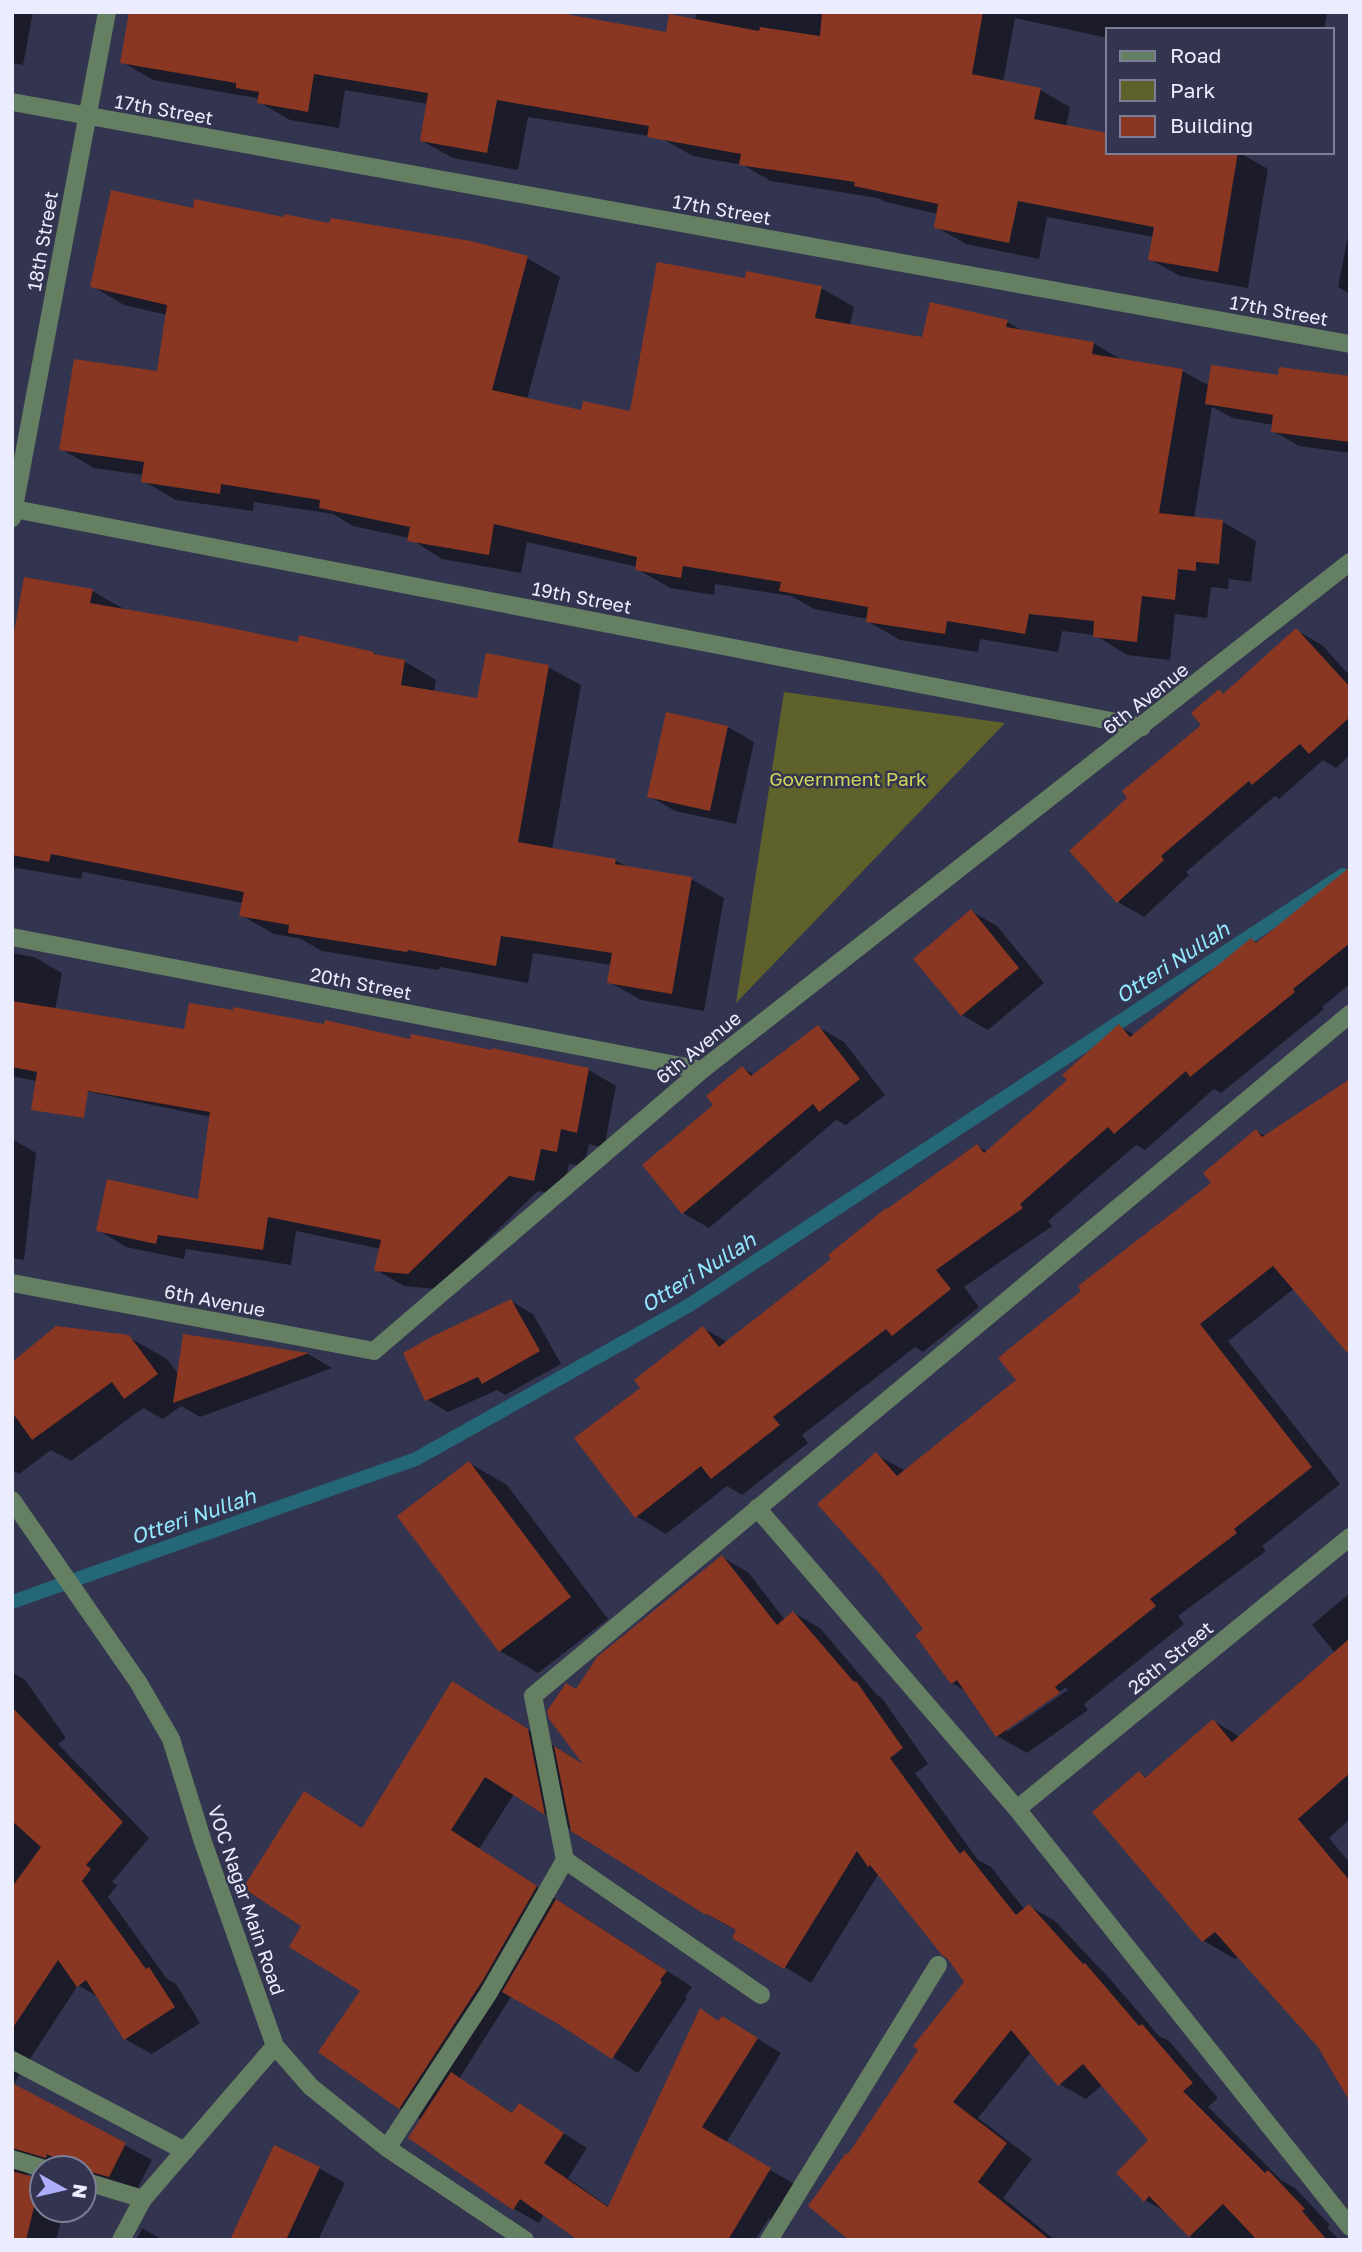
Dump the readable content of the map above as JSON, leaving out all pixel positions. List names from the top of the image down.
{
  "streets": {
    "street": [
      "17th Street",
      "18th Street",
      "19th Street",
      "6th Avenue",
      "20th Street",
      "26th Street",
      "VOC Nagar Main Road"
    ]
  },
  "crossings": [
    ["17th Street", "18th Street"],
    ["18th Street", "19th Street"],
    ["19th Street", "6th Avenue"],
    ["6th Avenue", "20th Street"]
  ],
  "water": ["Otteri Nullah"],
  "parks": ["Government Park"],
  "legend": ["Road", "Park", "Building"],
  "north": "right"
}
